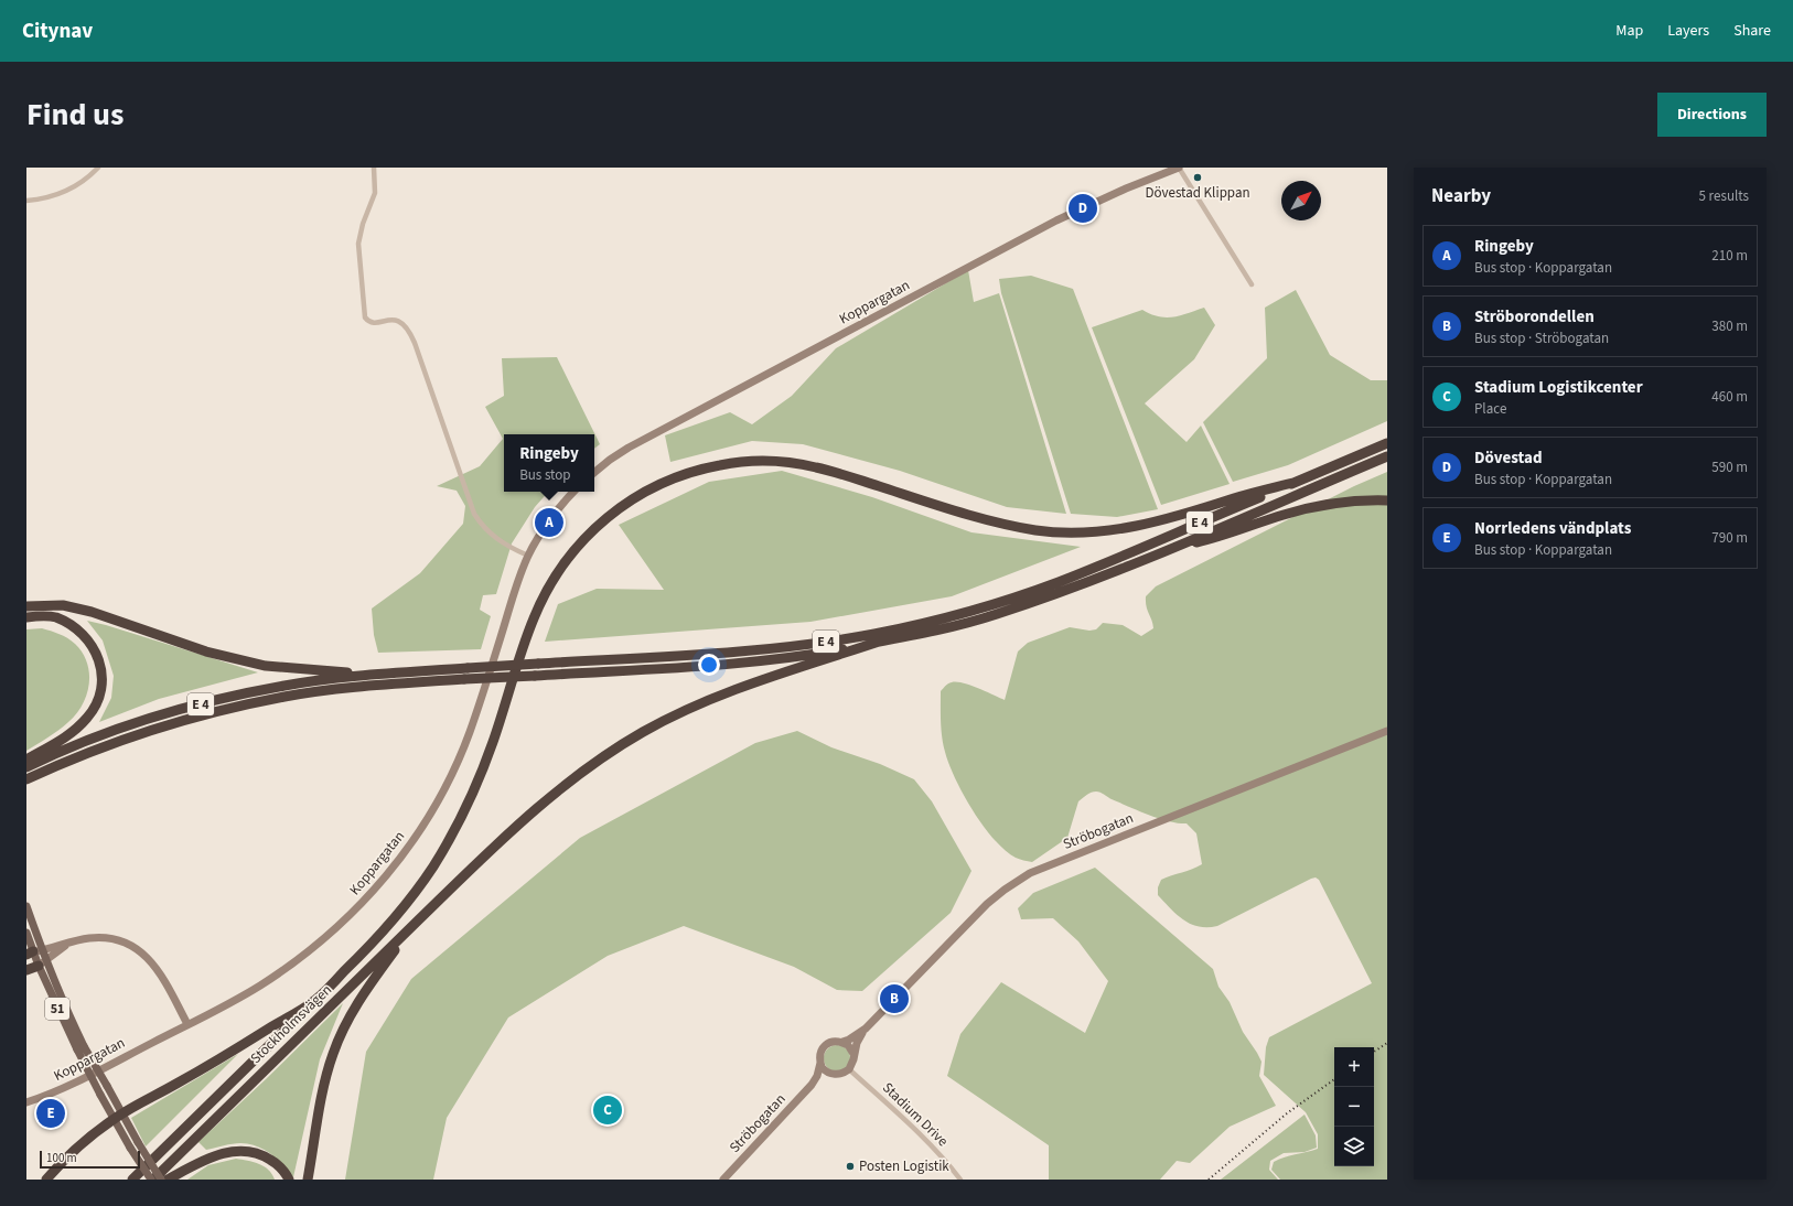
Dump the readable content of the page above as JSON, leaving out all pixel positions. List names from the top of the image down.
{
  "streets": {
    "highway": ["E 4", "Stockholmsvägen"],
    "main road": ["51"],
    "street": ["Koppargatan", "Ströbogatan", "Stadium Drive"]
  },
  "crossings": [
    ["E 4", "Stockholmsvägen"],
    ["Ströbogatan", "Stadium Drive"],
    ["51", "Stockholmsvägen"]
  ],
  "places": ["Dövestad Klippan", "Posten Logistik"],
  "scale_bar": "100 m",
  "north": "top right",
  "page": {
    "header": "Citynav",
    "nav": ["Map", "Layers", "Share"],
    "title": "Find us",
    "buttons": "Directions",
    "heading": ["Nearby", "5 results"],
    "pins": [
      "D",
      "A",
      "B",
      "C",
      "E"
    ],
    "list": [
      {
        "mark": "A",
        "name": "Ringeby",
        "note": "Bus stop · Koppargatan",
        "value": "210 m"
      },
      {
        "mark": "B",
        "name": "Ströborondellen",
        "note": "Bus stop · Ströbogatan",
        "value": "380 m"
      },
      {
        "mark": "C",
        "name": "Stadium Logistikcenter",
        "note": "Place",
        "value": "460 m"
      },
      {
        "mark": "D",
        "name": "Dövestad",
        "note": "Bus stop · Koppargatan",
        "value": "590 m"
      },
      {
        "mark": "E",
        "name": "Norrledens vändplats",
        "note": "Bus stop · Koppargatan",
        "value": "790 m"
      }
    ],
    "popup": ["Ringeby", "Bus stop"],
    "map_buttons": ["+", "−"],
    "scale": "100 m"
  }
}
